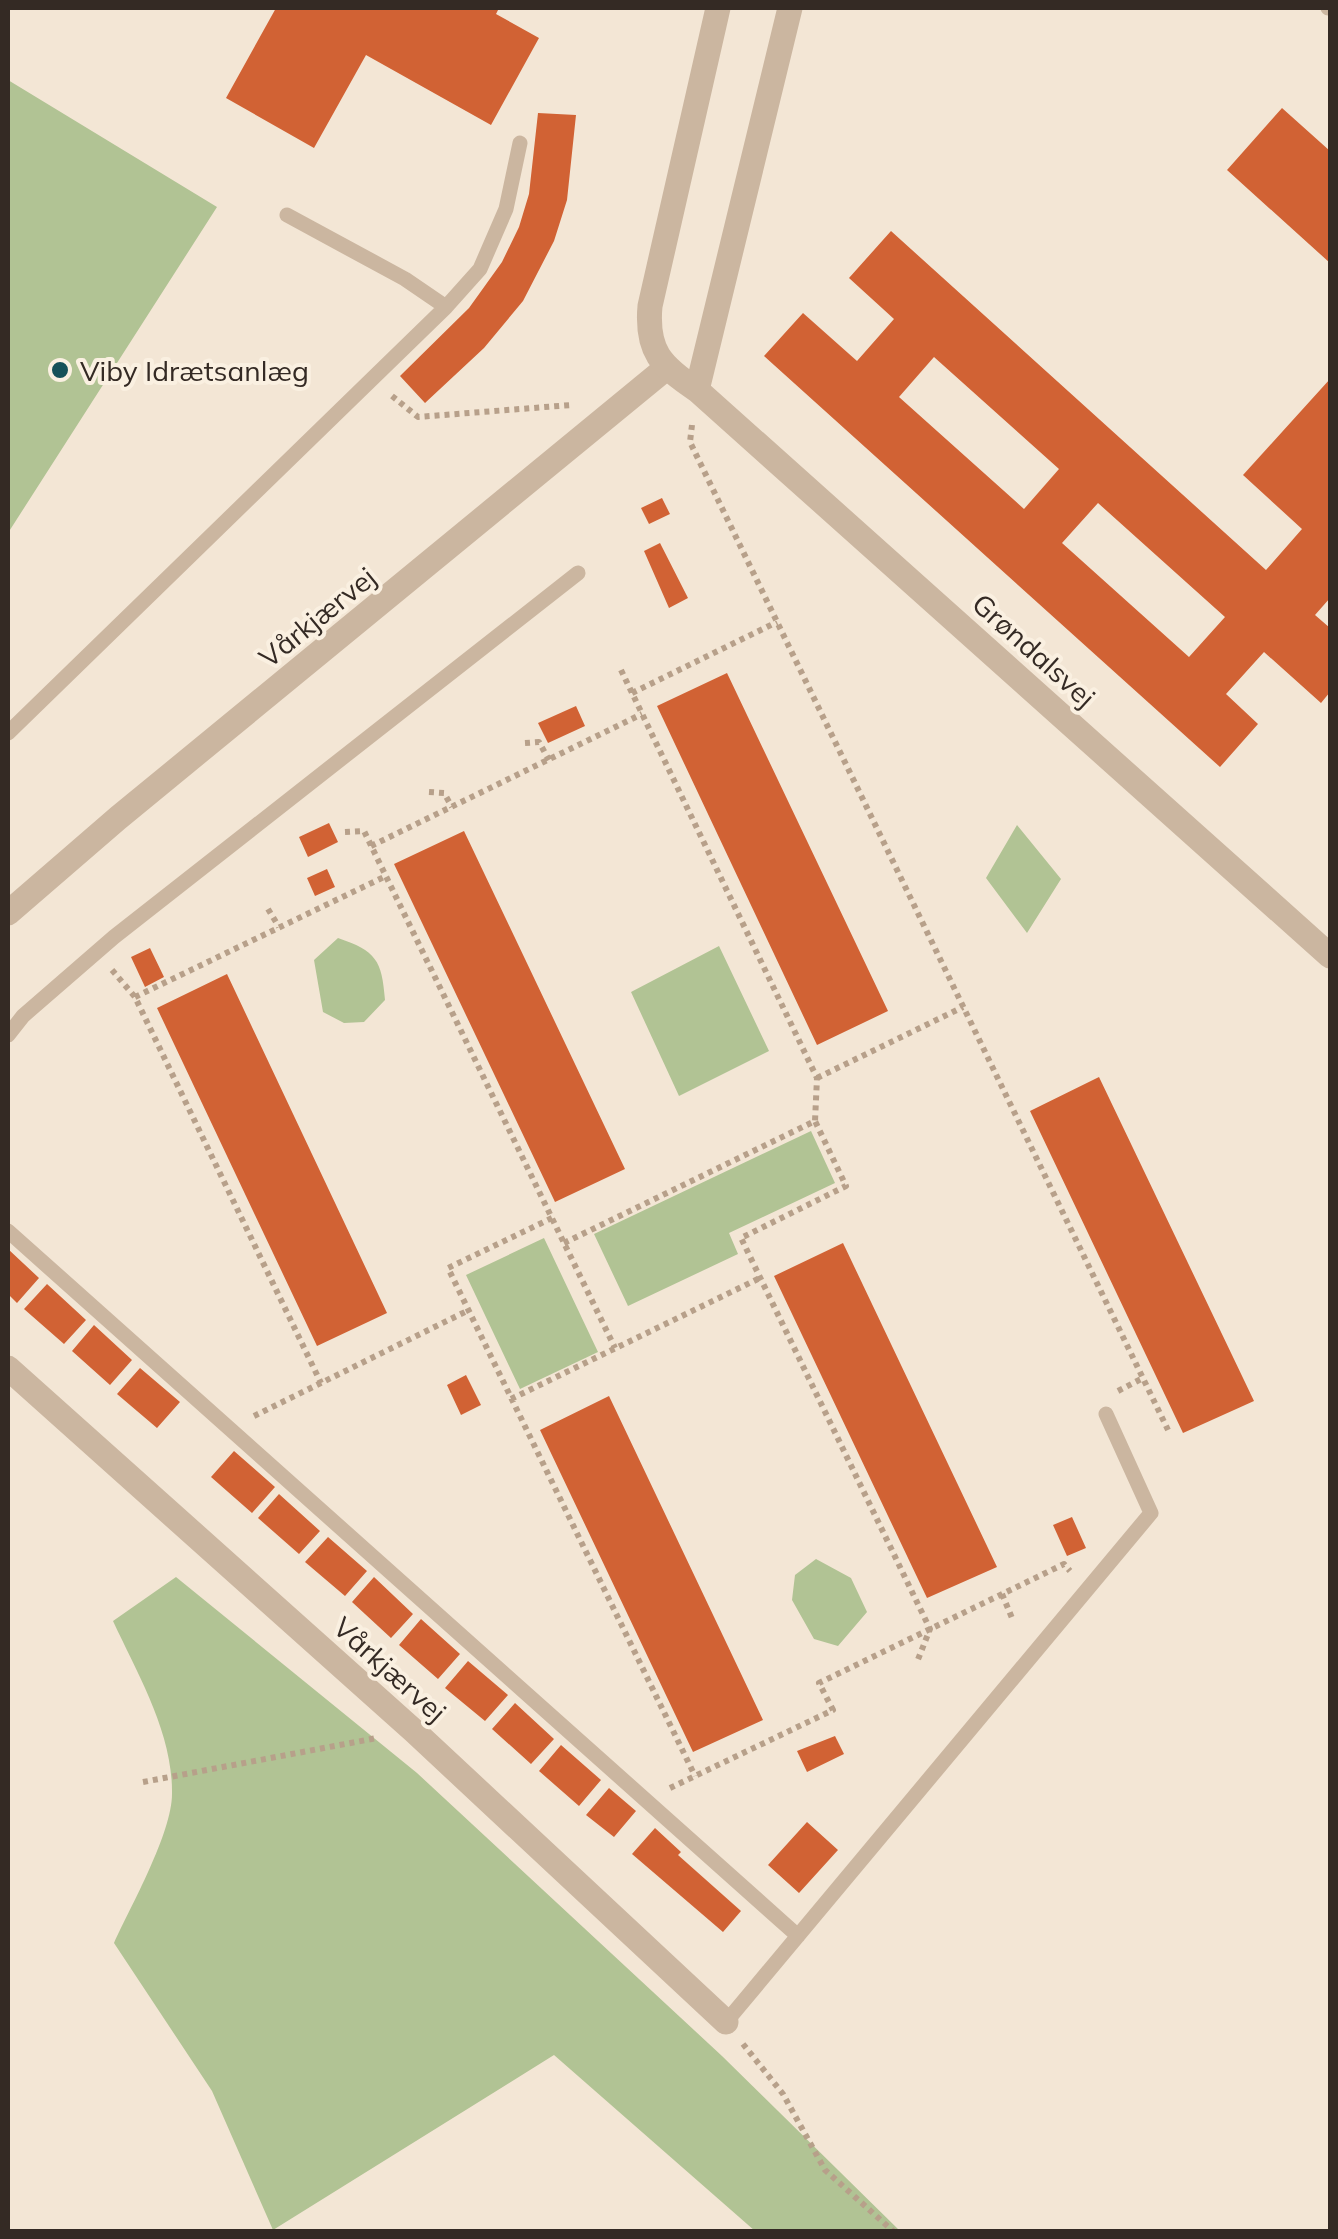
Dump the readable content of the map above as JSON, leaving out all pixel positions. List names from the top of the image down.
{
  "streets": {
    "street": ["Vårkjærvej", "Grøndalsvej"]
  },
  "crossings": [
    ["Vårkjærvej", "Grøndalsvej"]
  ],
  "places": ["Viby Idrætsanlæg"]
}
